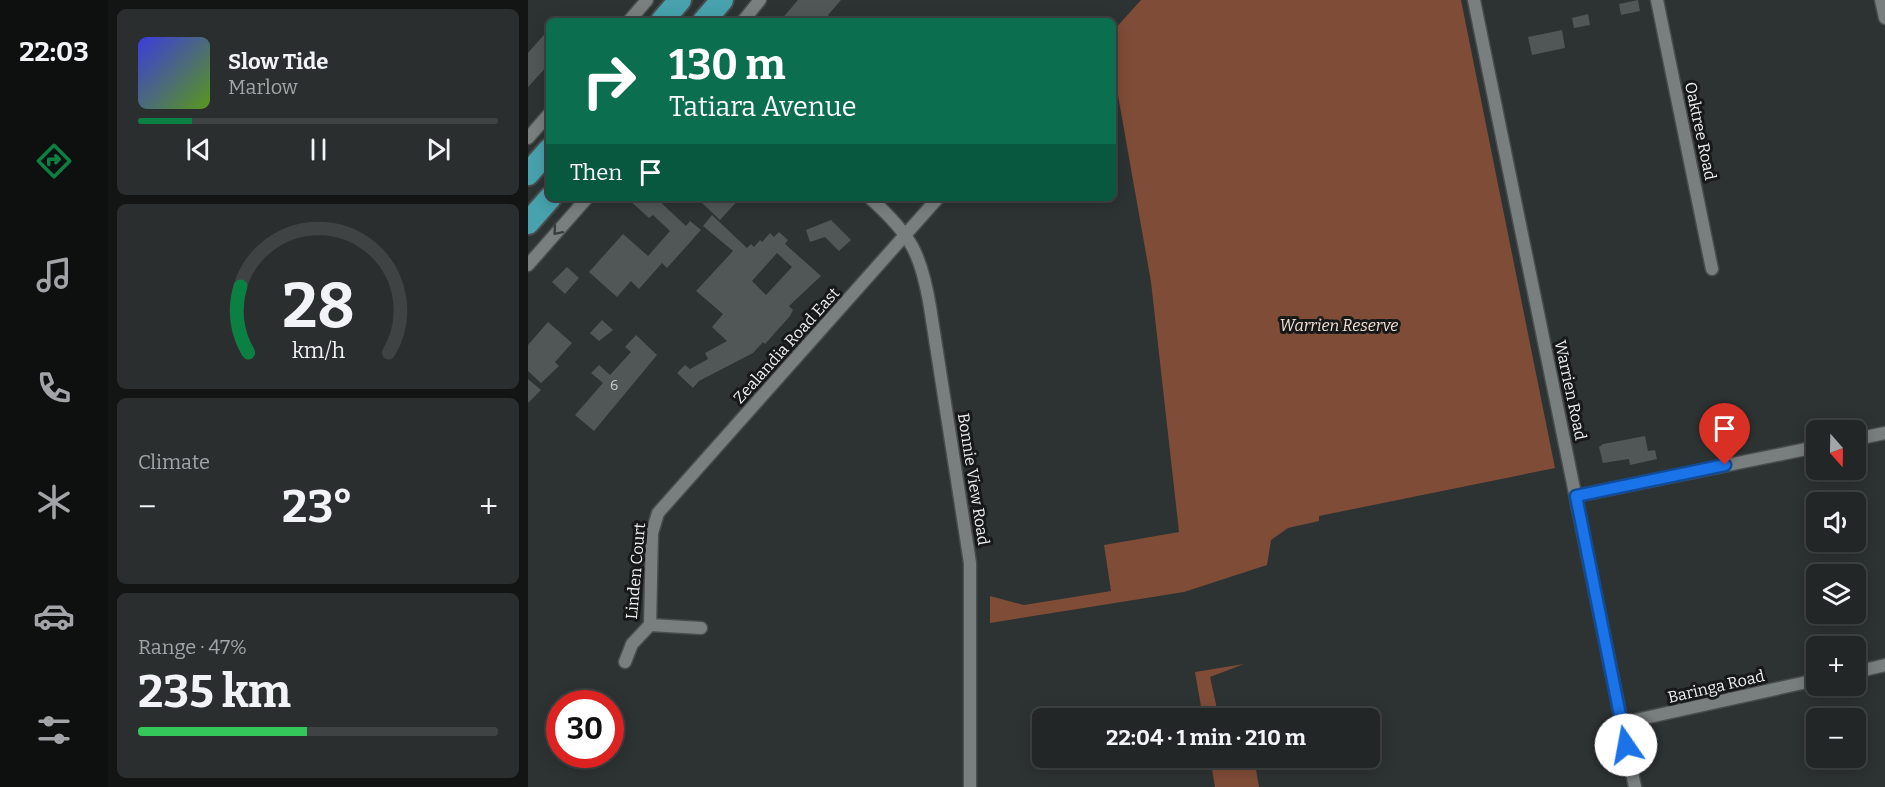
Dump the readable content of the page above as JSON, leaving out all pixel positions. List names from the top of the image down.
{
  "streets": {
    "street": [
      "Oaktree Road",
      "Zealandia Road East",
      "Warrien Road",
      "Bonnie View Road",
      "Linden Court",
      "Baringa Road"
    ]
  },
  "crossings": [
    ["Zealandia Road East", "Bonnie View Road"],
    ["Zealandia Road East", "Linden Court"],
    ["Warrien Road", "Baringa Road"]
  ],
  "parks": ["Warrien Reserve"],
  "house_numbers": ["6"],
  "north": "bottom",
  "page": {
    "tabs": "22:03",
    "turn": ["130 m", "Tatiara Avenue"],
    "song": ["Slow Tide", "Marlow"],
    "then": "Then",
    "tile": [
      "Climate",
      ["Range · 47%", "235 km"]
    ],
    "map_buttons": ["+", "−"],
    "heat": ["−", "23°", "+"],
    "limit": "30",
    "trip": "22:04 · 1 min · 210 m",
    "gauge": ["28", "km/h"]
  }
}
